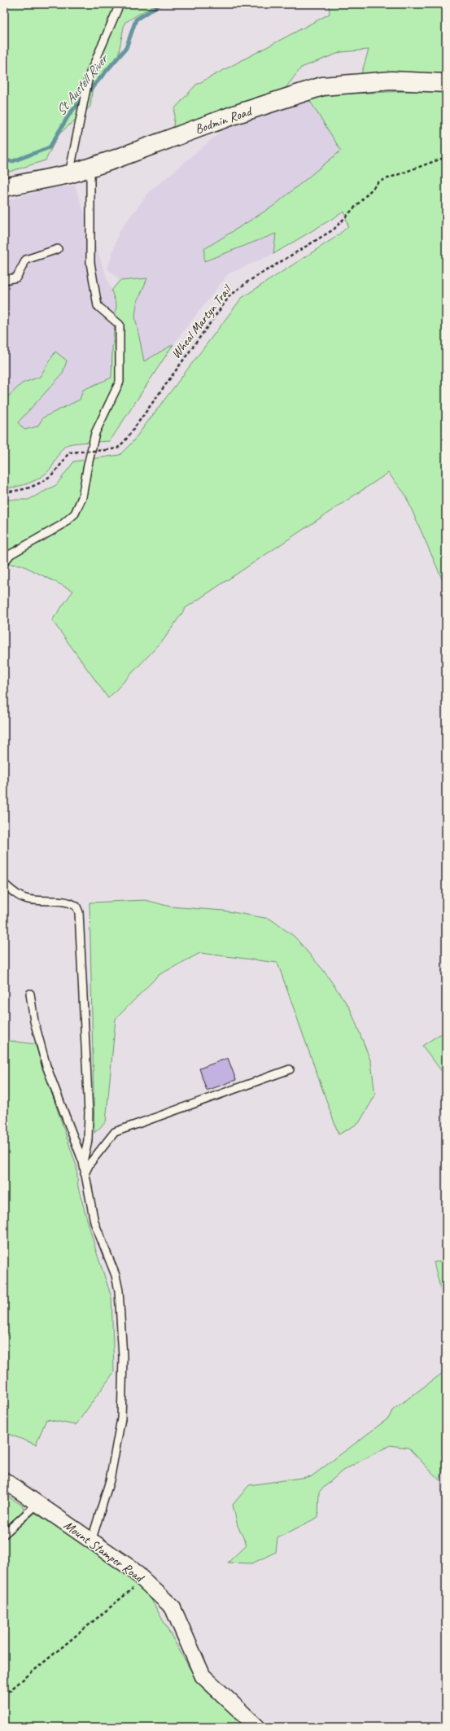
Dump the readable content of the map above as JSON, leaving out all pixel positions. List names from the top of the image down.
{
  "streets": {
    "main road": ["Bodmin Road"],
    "street": ["Mount Stamper Road"],
    "path": ["Wheal Martyn Trail"]
  },
  "water": ["St Austell River"]
}
